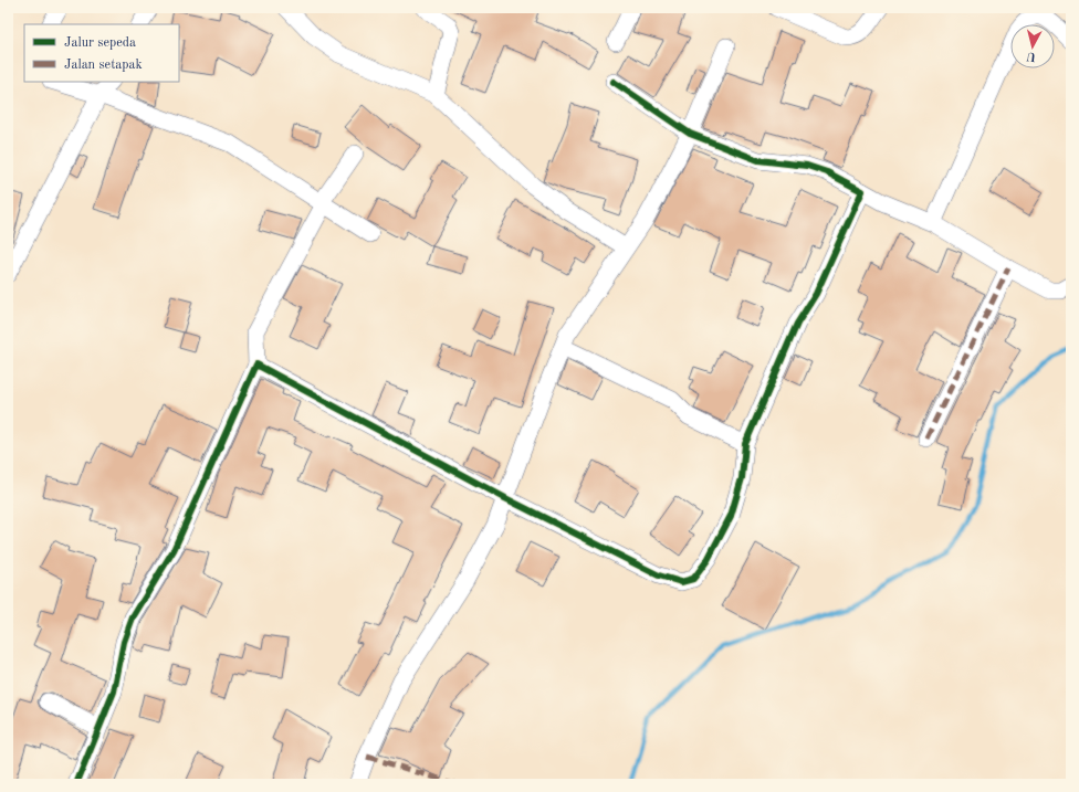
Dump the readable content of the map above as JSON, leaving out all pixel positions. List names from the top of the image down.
{
  "legend": ["Jalur sepeda", "Jalan setapak"],
  "north": "bottom"
}
